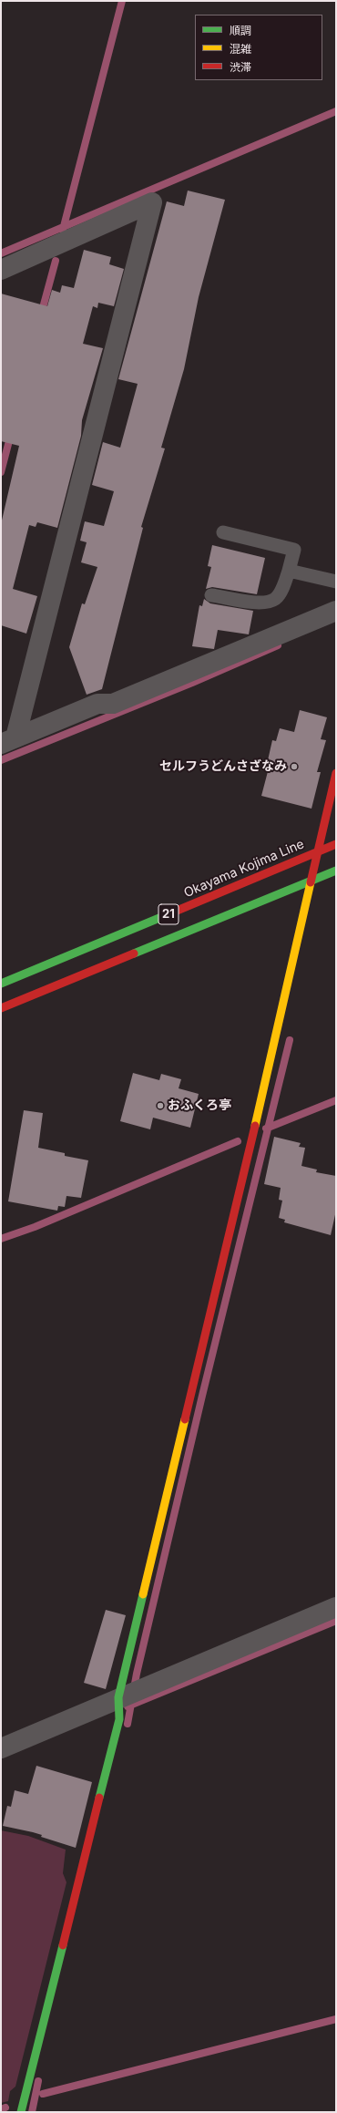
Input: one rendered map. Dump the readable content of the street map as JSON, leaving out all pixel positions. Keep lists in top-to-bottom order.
{
  "streets": {
    "street": ["Okayama Kojima Line", "21"]
  },
  "places": ["セルフうどんさざなみ", "おふくろ亭"],
  "legend": ["順調", "混雑", "渋滞"]
}
